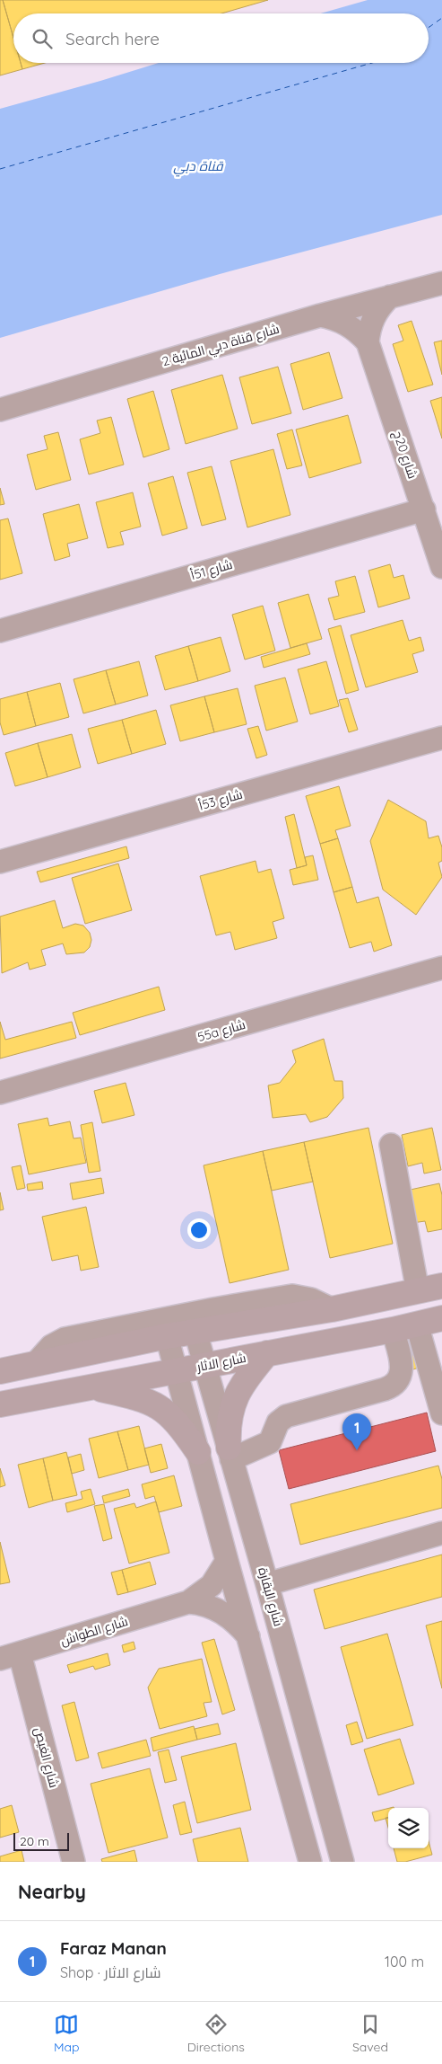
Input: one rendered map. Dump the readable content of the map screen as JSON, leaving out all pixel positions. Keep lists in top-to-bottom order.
{
  "streets": {
    "main road": ["شارع الاثار"],
    "street": [
      "شارع قناة دبي المائية 2",
      "شارع 20ج",
      "شارع 51أ",
      "شارع 53أ",
      "55a شارع",
      "شارع البقارة",
      "شارع الطواش",
      "شارع الغيص"
    ]
  },
  "crossings": [
    ["شارع قناة دبي المائية 2", "شارع 20ج"],
    ["شارع 20ج", "شارع 51أ"],
    ["شارع الاثار", "شارع البقارة"],
    ["شارع الطواش", "شارع الغيص"]
  ],
  "water": ["قناة دبي"],
  "scale_bar": "20 m",
  "page": {
    "search": "Search here",
    "pins": "1",
    "scale": "20 m",
    "heading": "Nearby",
    "list": [
      {
        "mark": "1",
        "name": "Faraz Manan",
        "note": "Shop · شارع الاثار",
        "value": "100 m"
      }
    ],
    "nav": ["Map", "Directions", "Saved"]
  }
}
